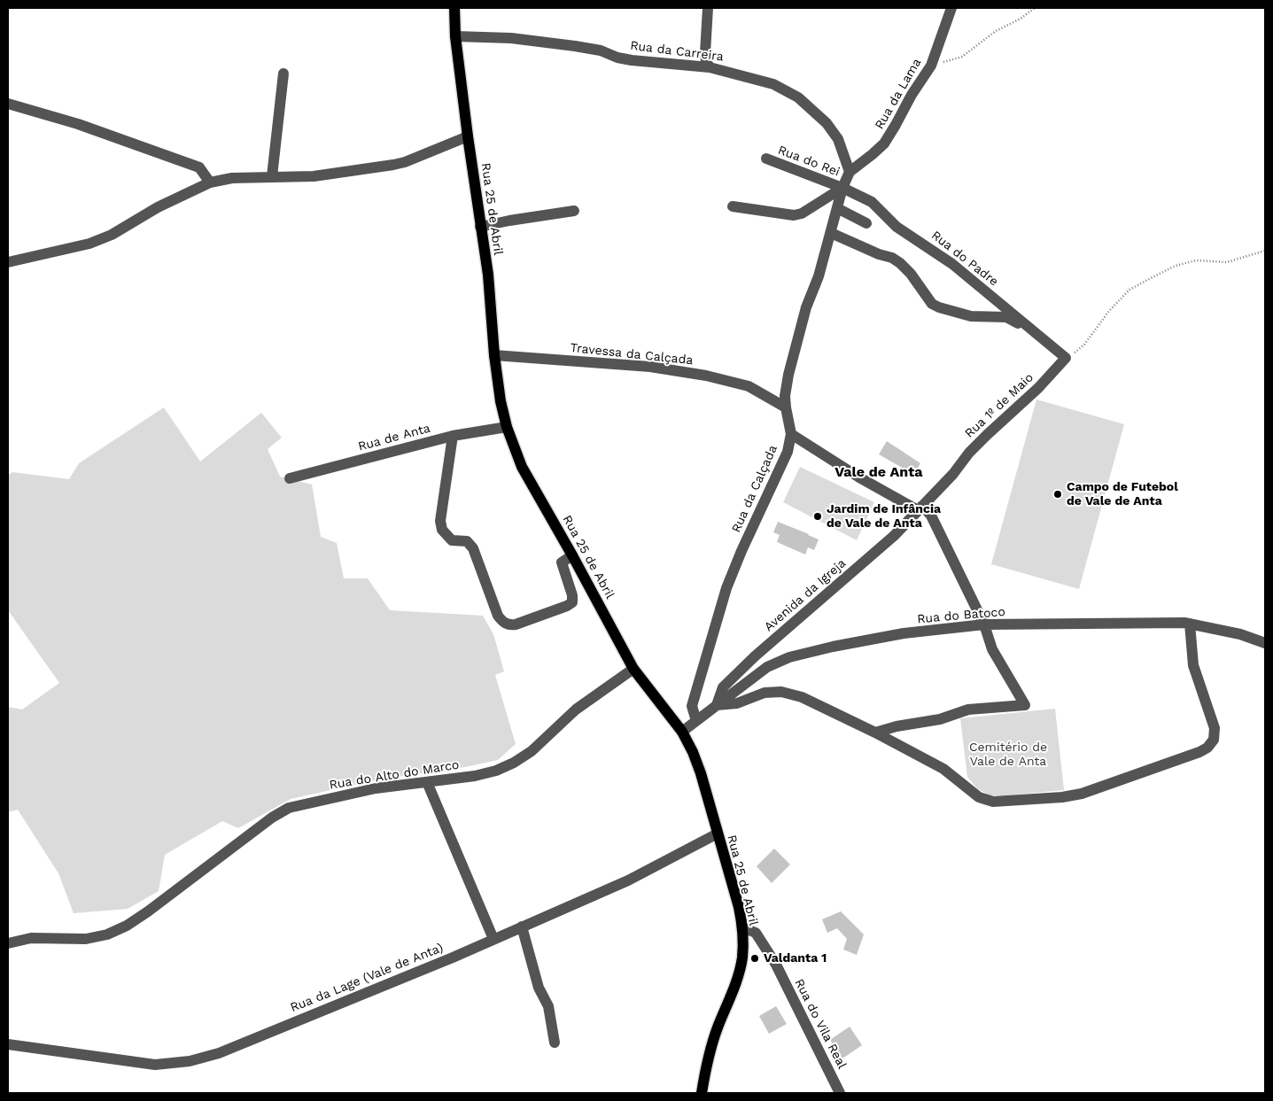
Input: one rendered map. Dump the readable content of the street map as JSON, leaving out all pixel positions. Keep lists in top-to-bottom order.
{
  "streets": {
    "main road": ["Rua 25 de Abril"],
    "street": [
      "Rua da Carreira",
      "Rua da Lama",
      "Rua do Rei",
      "Rua do Padre",
      "Travessa da Calçada",
      "Rua 1º de Maio",
      "Rua de Anta",
      "Rua da Calçada",
      "Avenida da Igreja",
      "Rua do Batoco",
      "Rua do Alto do Marco",
      "Rua da Lage (Vale de Anta)",
      "Rua do Vila Real"
    ]
  },
  "crossings": [
    ["Rua da Carreira", "Rua da Lama"],
    ["Rua da Carreira", "Rua 25 de Abril"],
    ["Rua da Carreira", "Rua da Calçada"],
    ["Rua da Lama", "Rua da Calçada"],
    ["Rua do Rei", "Rua do Padre"],
    ["Rua do Rei", "Rua da Calçada"],
    ["Rua 25 de Abril", "Travessa da Calçada"],
    ["Rua 25 de Abril", "Rua de Anta"],
    ["Rua 25 de Abril", "Rua do Batoco"],
    ["Rua 25 de Abril", "Rua do Alto do Marco"],
    ["Rua 25 de Abril", "Rua da Lage (Vale de Anta)"],
    ["Rua 25 de Abril", "Rua do Vila Real"],
    ["Rua do Padre", "Rua 1º de Maio"],
    ["Rua do Padre", "Rua da Calçada"],
    ["Travessa da Calçada", "Rua da Calçada"],
    ["Rua 1º de Maio", "Avenida da Igreja"],
    ["Rua da Calçada", "Rua do Batoco"],
    ["Avenida da Igreja", "Rua do Batoco"]
  ],
  "districts": ["Vale de Anta"],
  "parks": ["Cemitério de Vale de Anta"],
  "places": ["Campo de Futebol de Vale de Anta", "Jardim de Infância de Vale de Anta", "Valdanta 1"]
}
